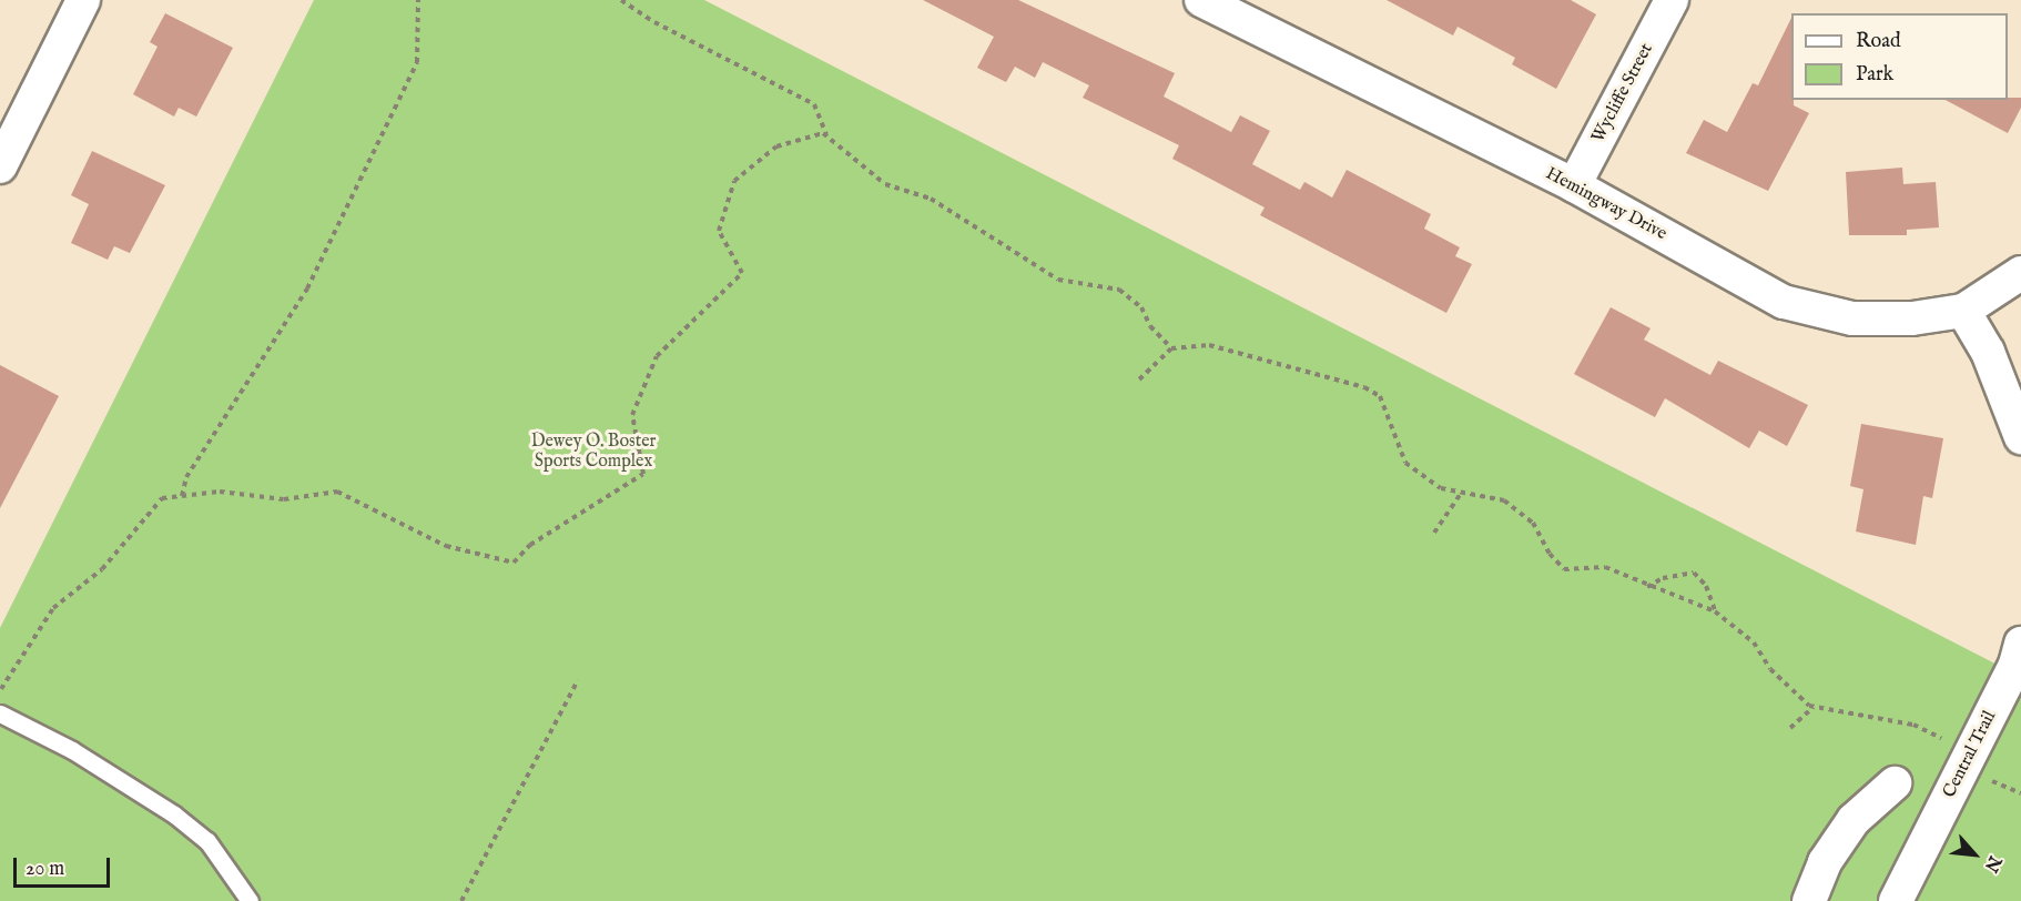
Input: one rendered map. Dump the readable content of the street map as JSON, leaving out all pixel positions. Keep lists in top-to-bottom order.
{
  "streets": {
    "street": ["Wycliffe Street", "Hemingway Drive", "Central Trail"]
  },
  "crossings": [
    ["Wycliffe Street", "Hemingway Drive"]
  ],
  "parks": ["Dewey O. Boster Sports Complex"],
  "legend": ["Road", "Park"],
  "scale_bar": "20 m",
  "north": "bottom right"
}
